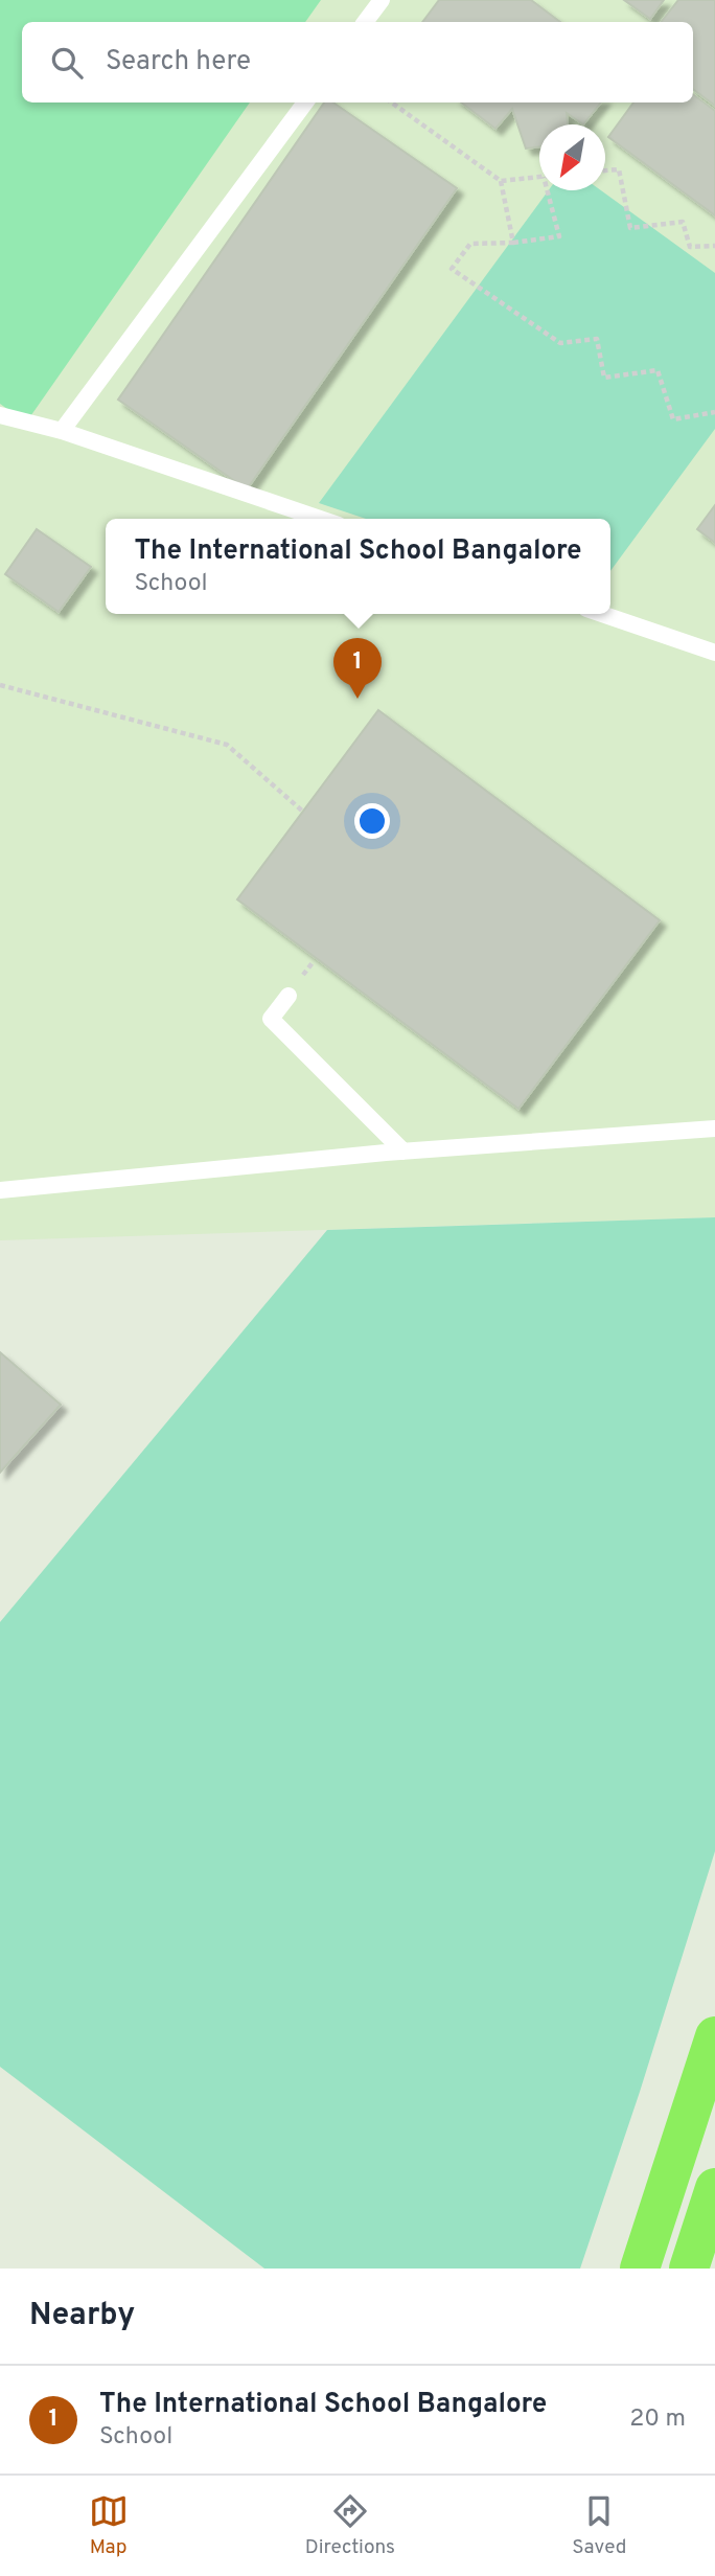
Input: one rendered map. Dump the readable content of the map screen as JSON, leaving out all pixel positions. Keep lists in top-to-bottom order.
{
  "north": "bottom left",
  "page": {
    "search": "Search here",
    "popup": ["The International School Bangalore", "School"],
    "pins": "1",
    "heading": "Nearby",
    "list": [
      {
        "mark": "1",
        "name": "The International School Bangalore",
        "note": "School",
        "value": "20 m"
      }
    ],
    "nav": ["Map", "Directions", "Saved"]
  }
}
